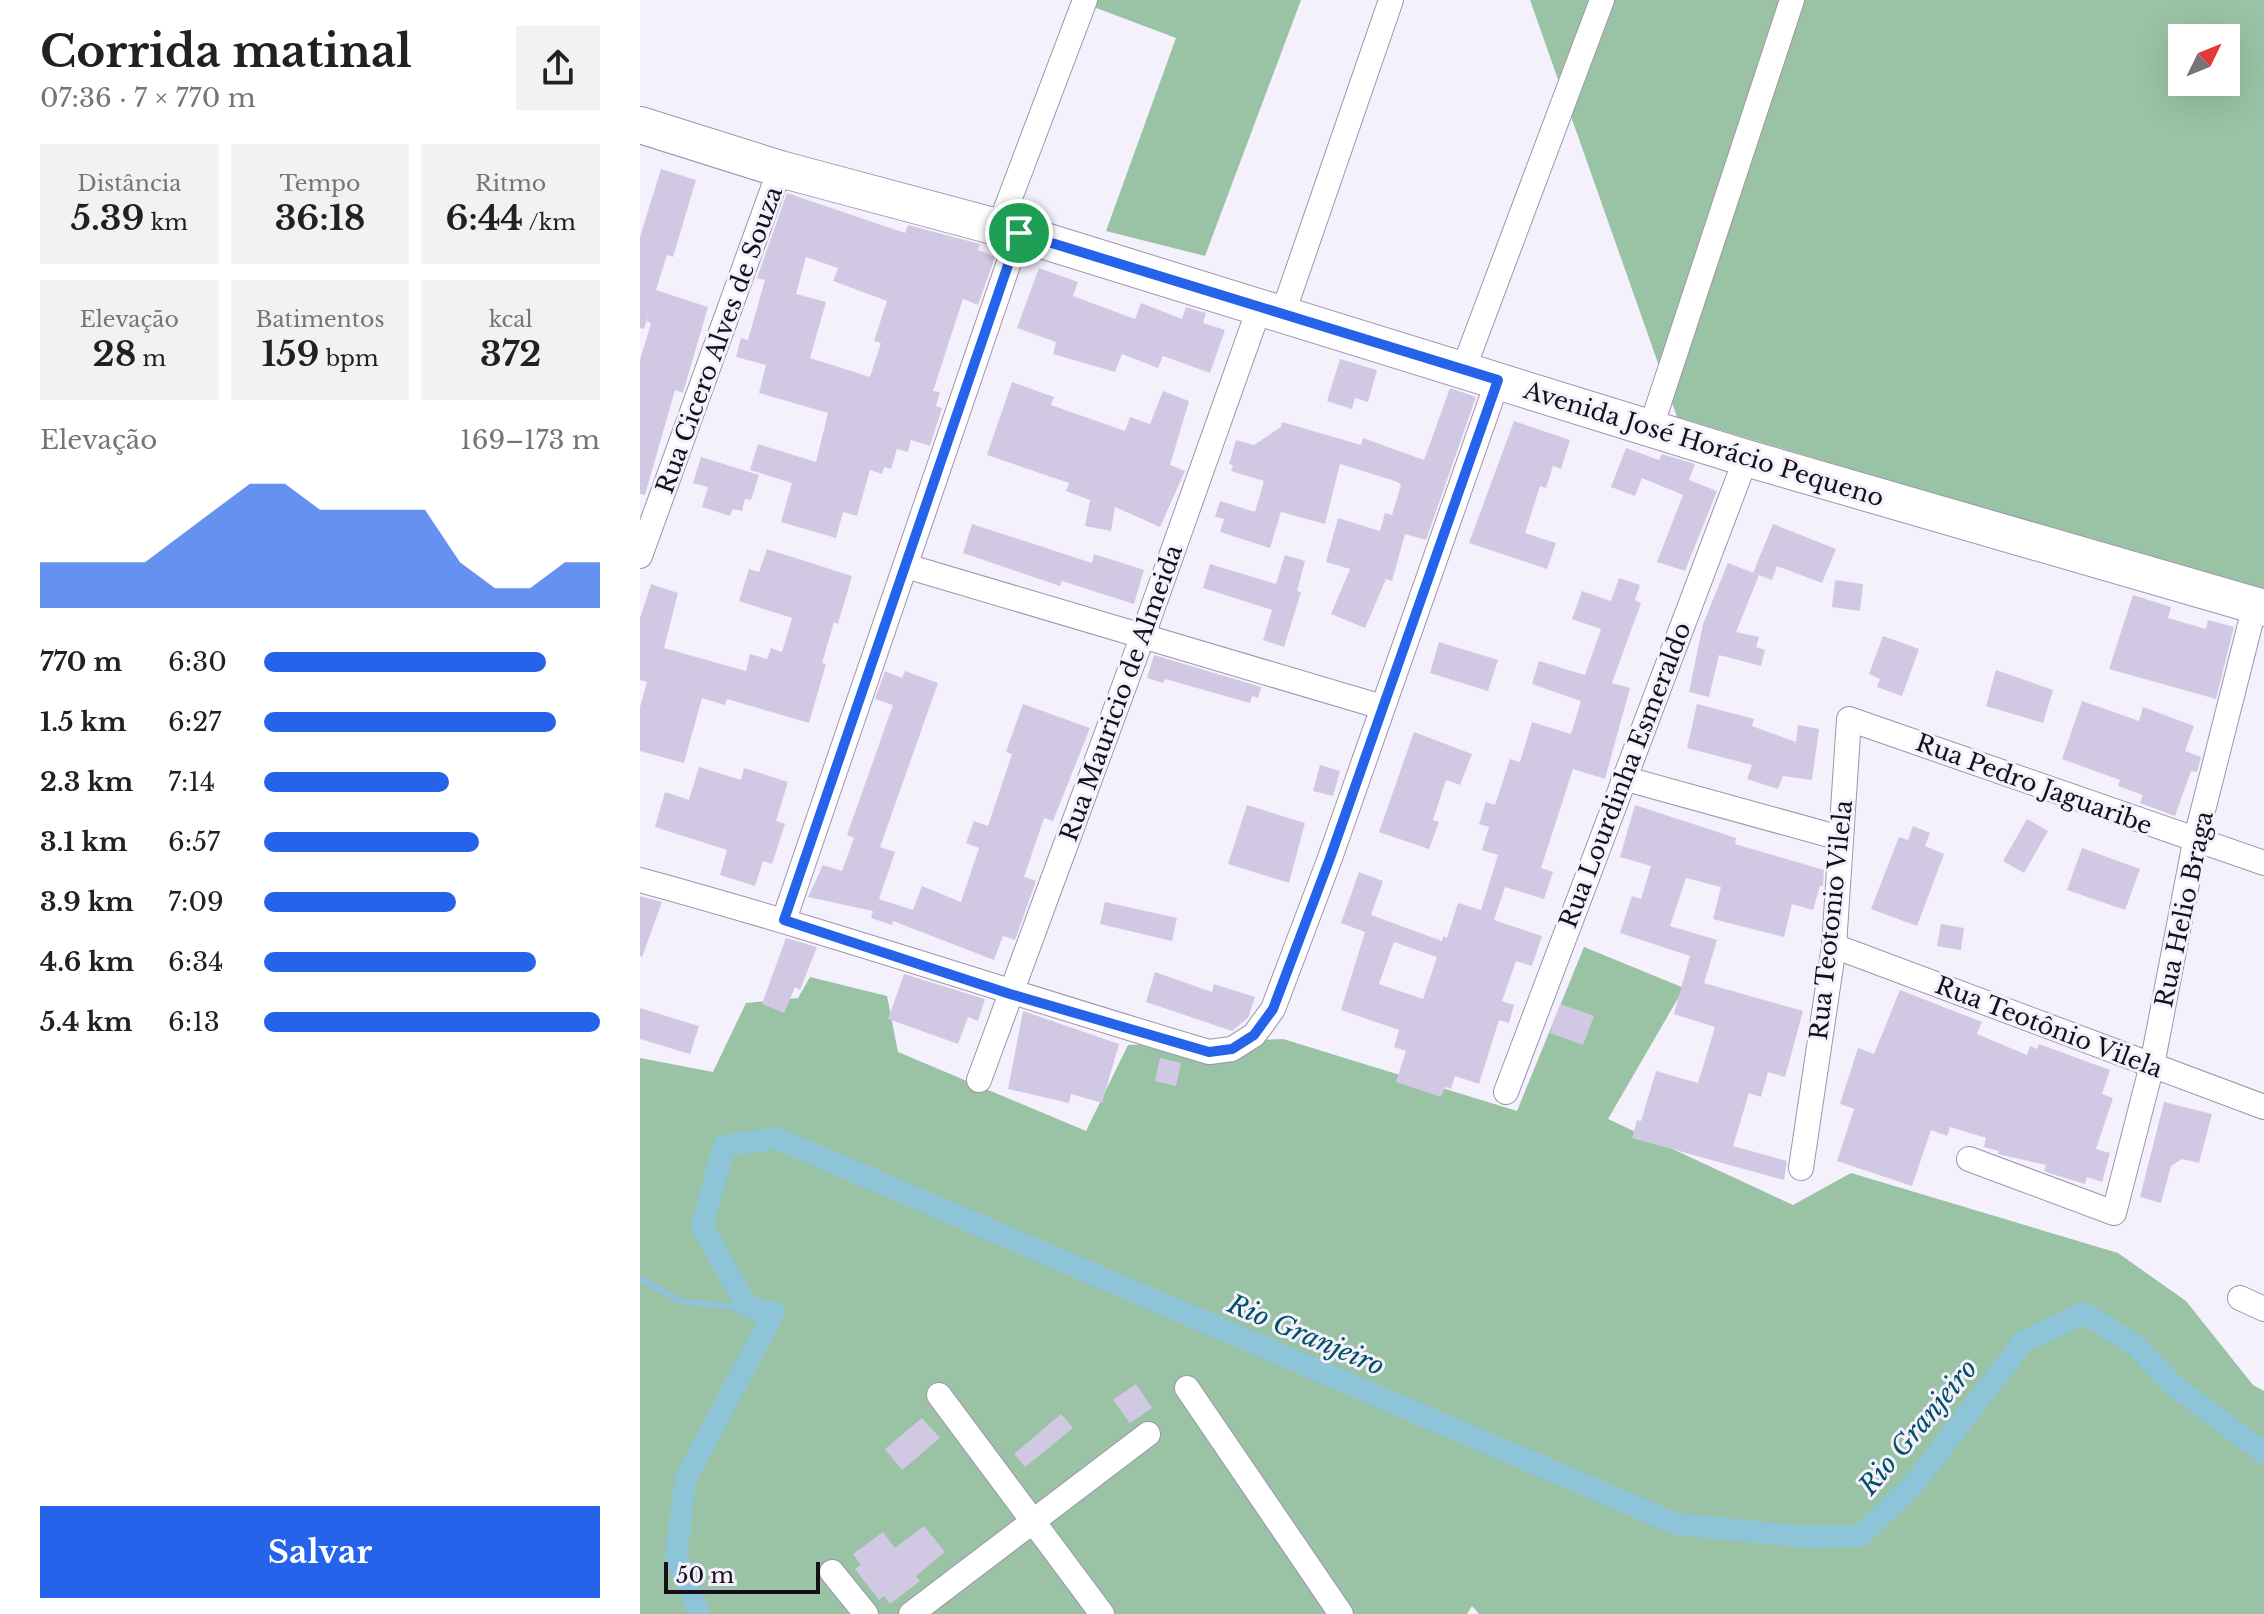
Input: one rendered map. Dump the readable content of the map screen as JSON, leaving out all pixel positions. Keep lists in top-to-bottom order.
{
  "streets": {
    "street": [
      "Rua Cicero Alves de Souza",
      "Avenida José Horácio Pequeno",
      "Rua Mauricio de Almeida",
      "Rua Lourdinha Esmeraldo",
      "Rua Pedro Jaguaribe",
      "Rua Helio Braga",
      "Rua Teotonio Vilela",
      "Rua Teotônio Vilela"
    ]
  },
  "crossings": [
    ["Rua Cicero Alves de Souza", "Avenida José Horácio Pequeno"],
    ["Avenida José Horácio Pequeno", "Rua Mauricio de Almeida"],
    ["Avenida José Horácio Pequeno", "Rua Lourdinha Esmeraldo"],
    ["Avenida José Horácio Pequeno", "Rua Helio Braga"],
    ["Rua Pedro Jaguaribe", "Rua Helio Braga"],
    ["Rua Pedro Jaguaribe", "Rua Teotonio Vilela"],
    ["Rua Helio Braga", "Rua Teotônio Vilela"],
    ["Rua Teotonio Vilela", "Rua Teotônio Vilela"]
  ],
  "water": ["Rio Granjeiro"],
  "scale_bar": "50 m",
  "north": "top right",
  "page": {
    "heading": ["Corrida matinal", "07:36 · 7 × 770 m"],
    "stats": [
      ["Distância", "5.39 km"],
      ["Tempo", "36:18"],
      ["Ritmo", "6:44 /km"],
      ["Elevação", "28 m"],
      ["Batimentos", "159 bpm"],
      ["kcal", "372"]
    ],
    "chart": ["Elevação", "169–173 m"],
    "list": [
      {
        "name": "770 m",
        "note": "6:30"
      },
      {
        "name": "1.5 km",
        "note": "6:27"
      },
      {
        "name": "2.3 km",
        "note": "7:14"
      },
      {
        "name": "3.1 km",
        "note": "6:57"
      },
      {
        "name": "3.9 km",
        "note": "7:09"
      },
      {
        "name": "4.6 km",
        "note": "6:34"
      },
      {
        "name": "5.4 km",
        "note": "6:13"
      }
    ],
    "buttons": "Salvar",
    "scale": "50 m"
  }
}
